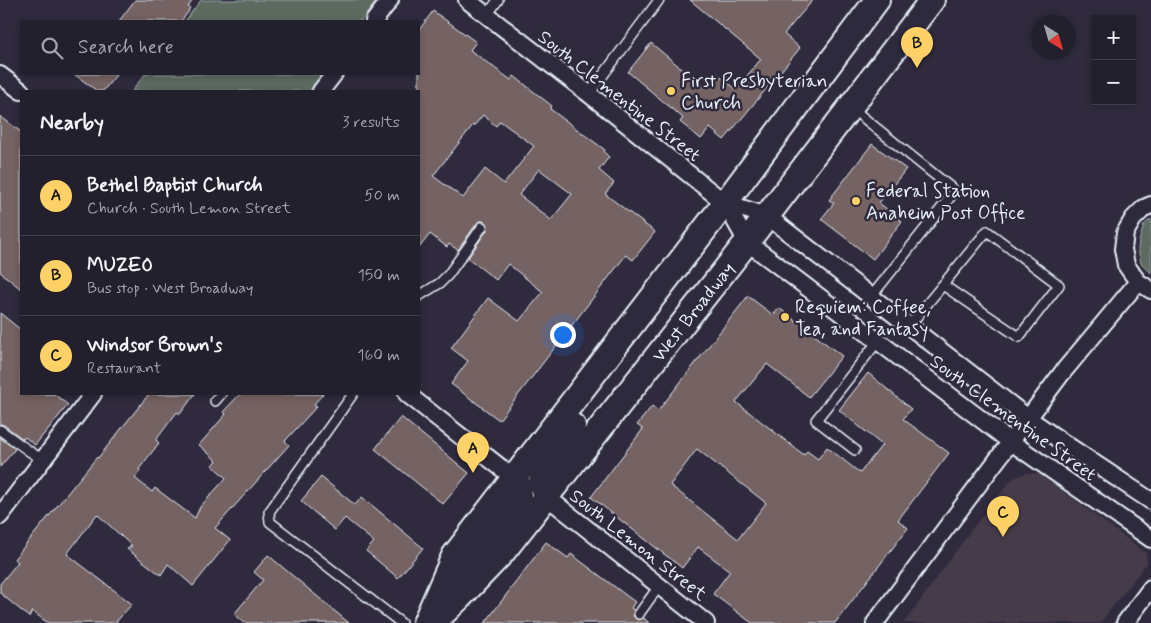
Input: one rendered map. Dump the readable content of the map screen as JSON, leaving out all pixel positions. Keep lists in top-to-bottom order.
{
  "streets": {
    "main road": ["West Broadway"],
    "street": ["South Clementine Street", "South Lemon Street"]
  },
  "crossings": [
    ["South Clementine Street", "West Broadway"],
    ["West Broadway", "South Lemon Street"]
  ],
  "places": ["First Presbyterian Church", "Federal Station Anaheim Post Office", "Requiem: Coffee, Tea, and Fantasy"],
  "north": "bottom right",
  "page": {
    "map_buttons": ["+", "−"],
    "search": "Search here",
    "pins": ["B", "A", "C"],
    "heading": ["Nearby", "3 results"],
    "list": [
      {
        "mark": "A",
        "name": "Bethel Baptist Church",
        "note": "Church · South Lemon Street",
        "value": "50 m"
      },
      {
        "mark": "B",
        "name": "MUZEO",
        "note": "Bus stop · West Broadway",
        "value": "150 m"
      },
      {
        "mark": "C",
        "name": "Windsor Brown's",
        "note": "Restaurant",
        "value": "160 m"
      }
    ]
  }
}
